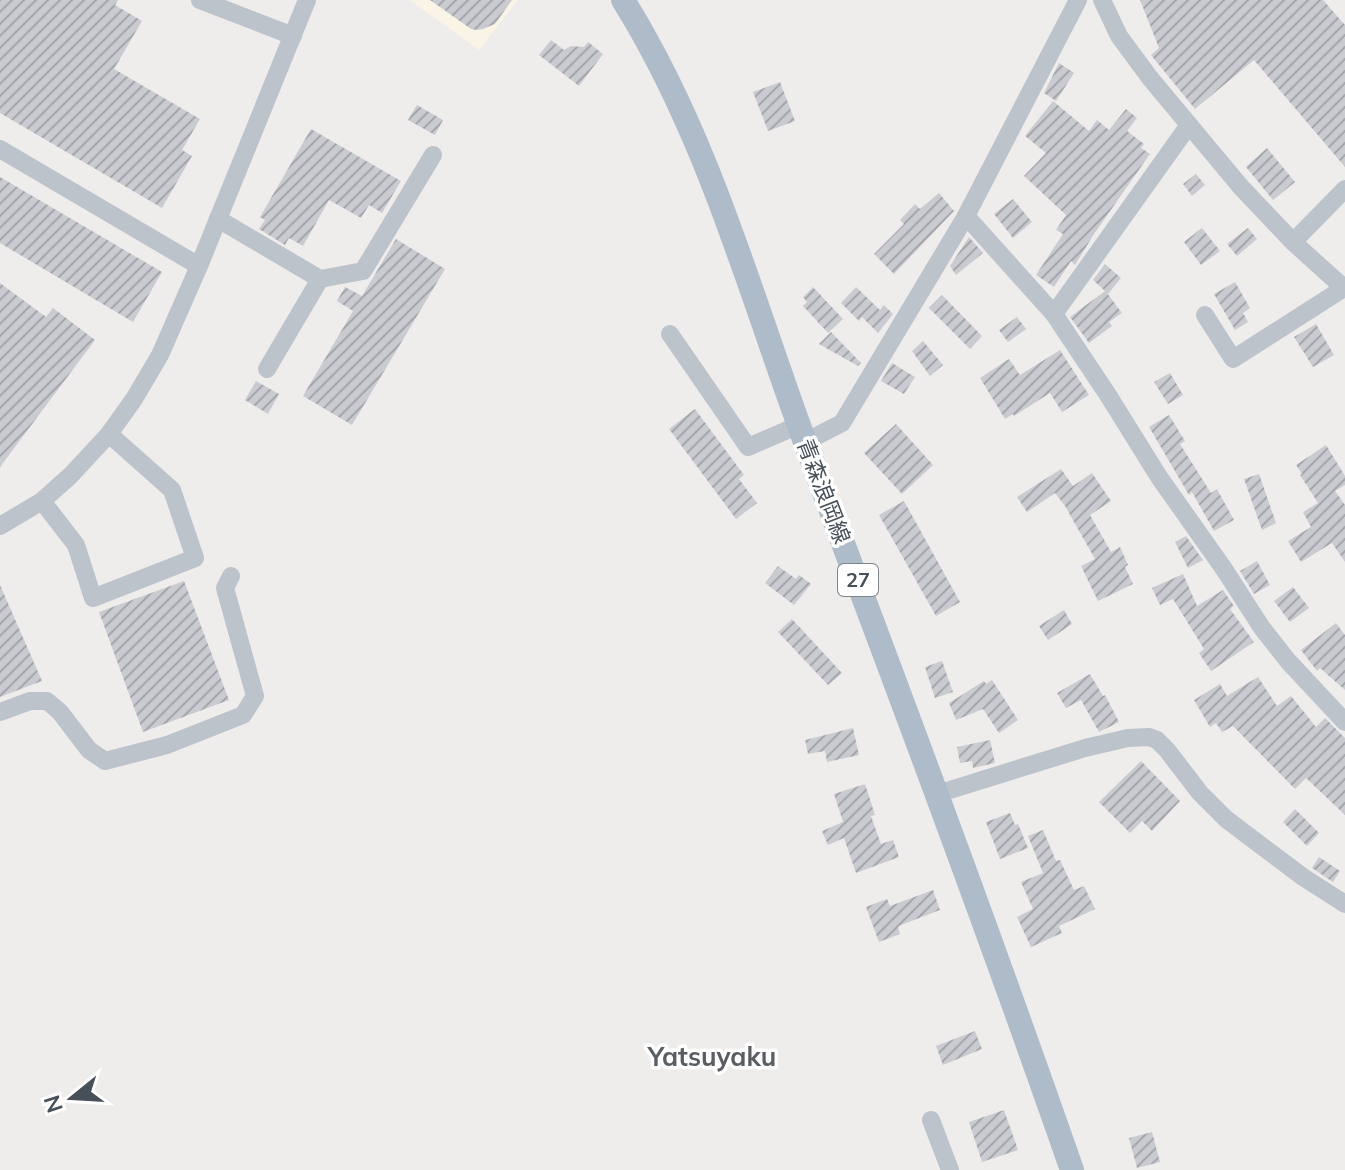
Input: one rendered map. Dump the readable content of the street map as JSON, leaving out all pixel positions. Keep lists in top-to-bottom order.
{
  "streets": {
    "main road": ["青森浪岡線", "27"]
  },
  "districts": ["Yatsuyaku"],
  "north": "left"
}
